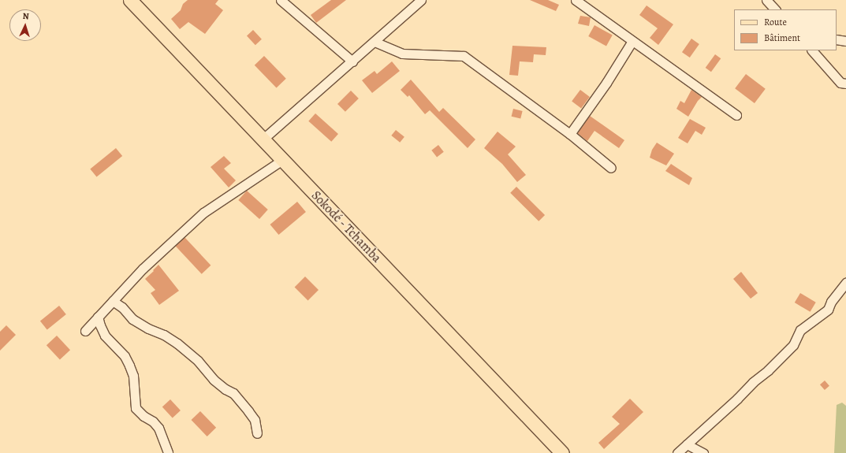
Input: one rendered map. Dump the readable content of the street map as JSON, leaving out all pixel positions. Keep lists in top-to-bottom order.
{
  "streets": {
    "main road": ["Sokodé - Tchamba"]
  },
  "legend": ["Route", "Bâtiment"],
  "north": "top"
}
